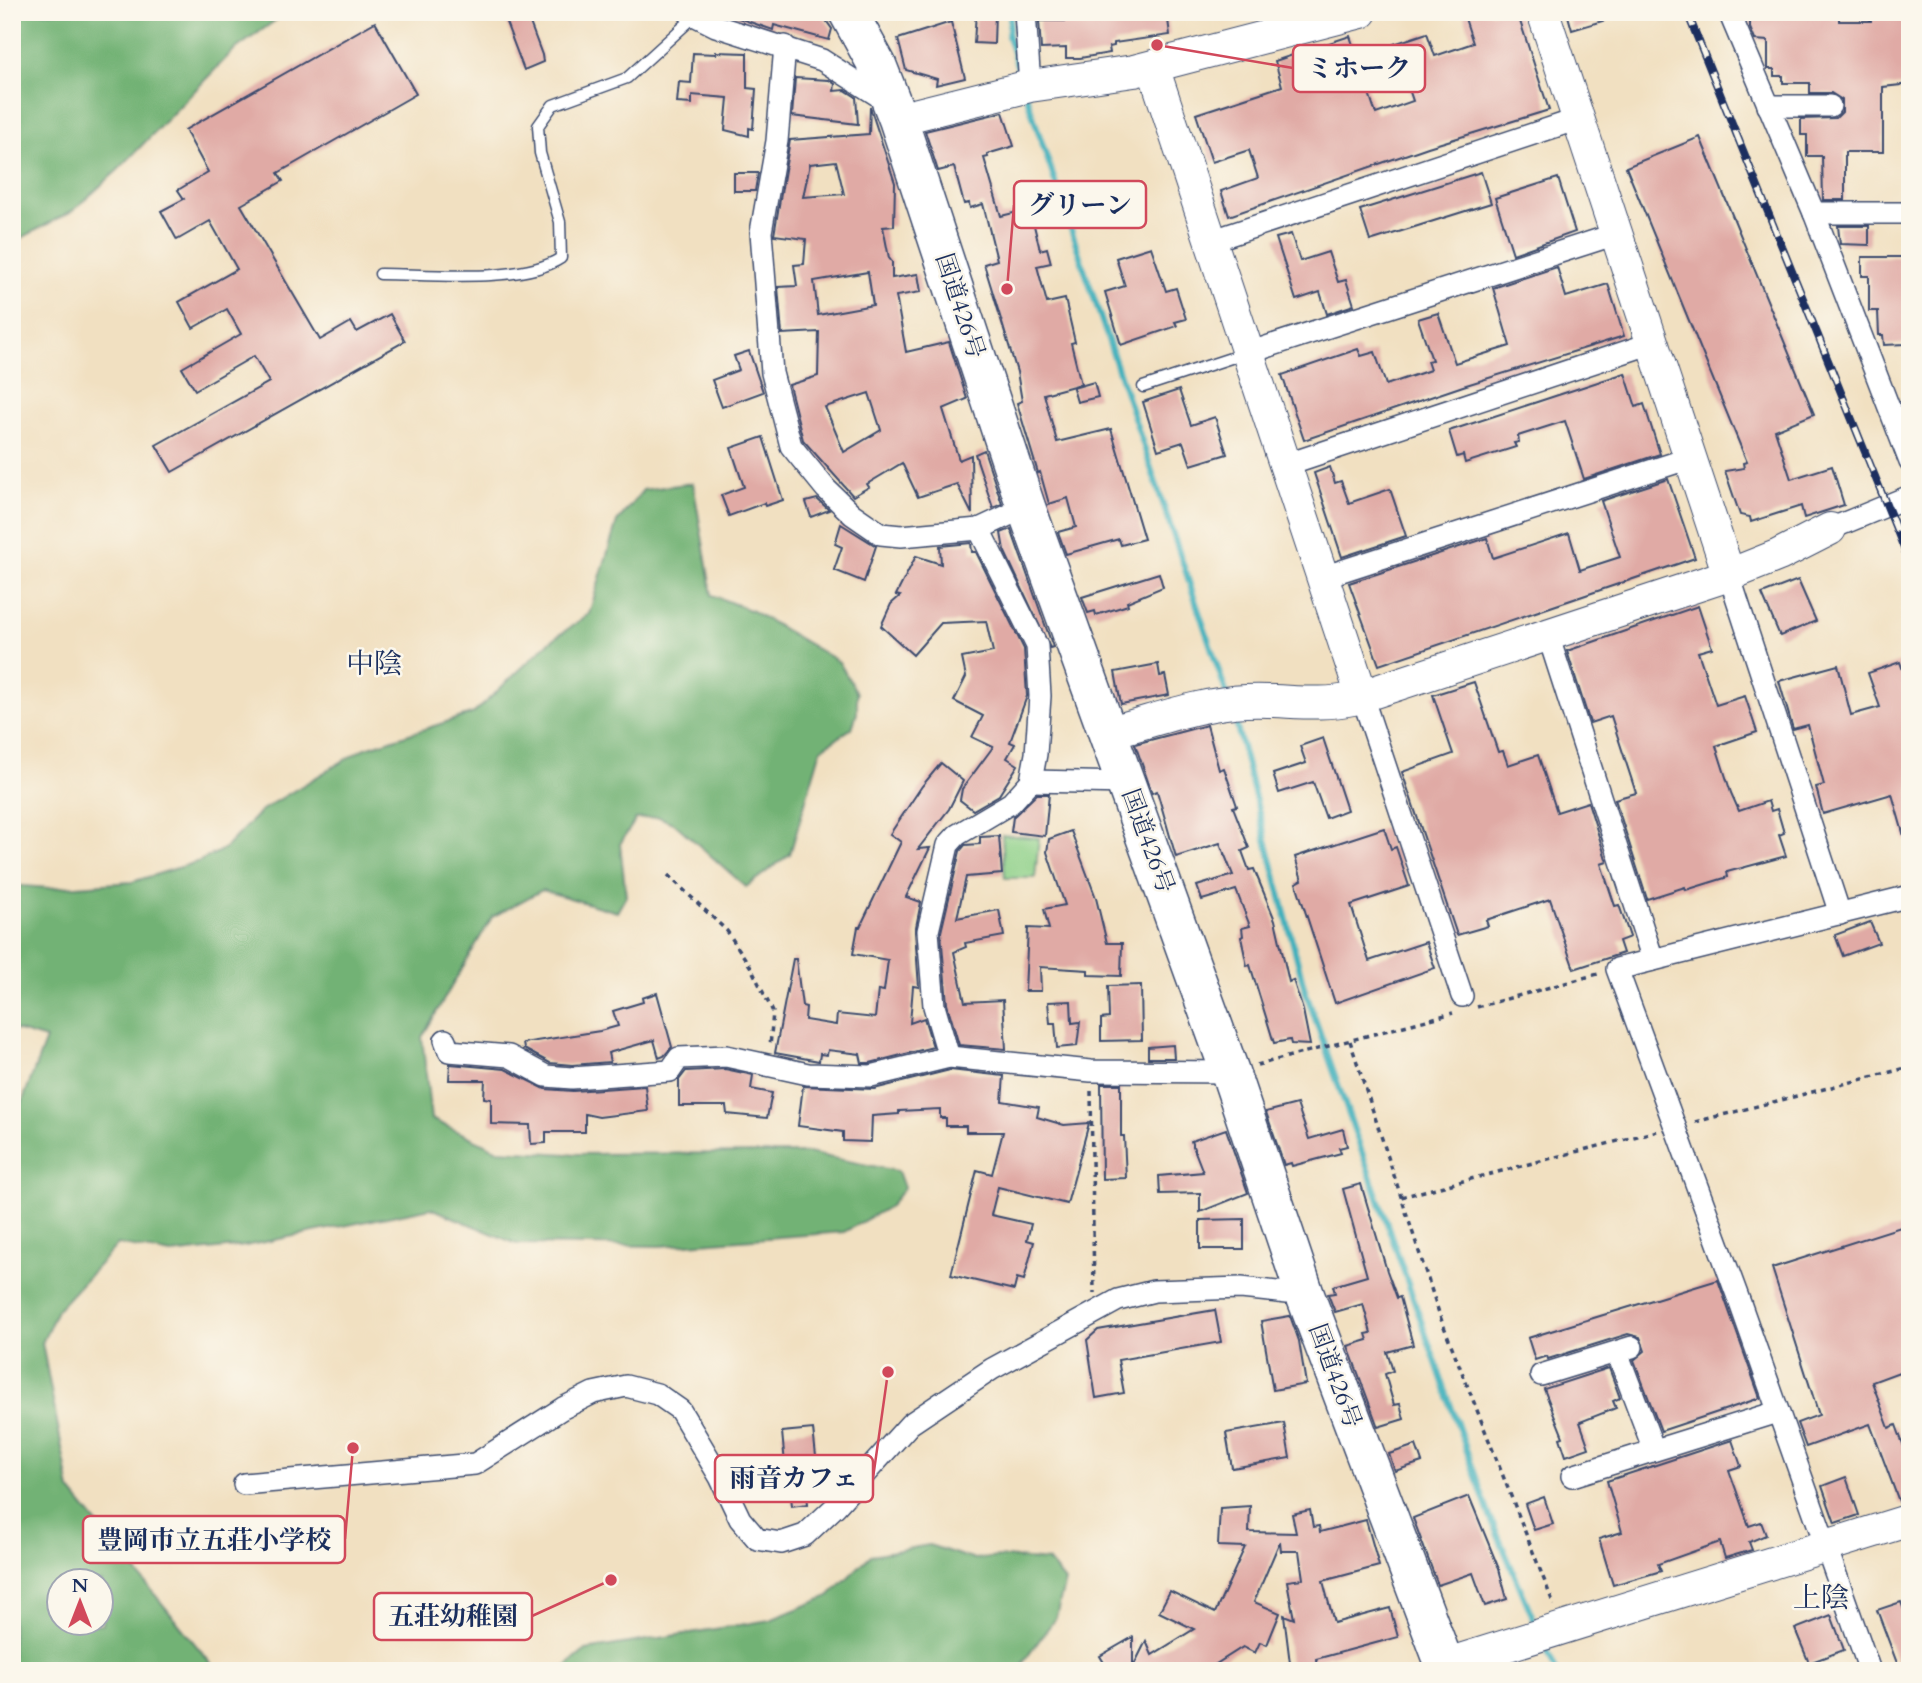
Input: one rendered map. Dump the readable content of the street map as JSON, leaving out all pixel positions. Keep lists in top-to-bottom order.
{
  "streets": {
    "highway": ["国道426号"]
  },
  "districts": ["中陰", "上陰"],
  "places": [
    "ミホーク",
    "グリーン",
    "雨音カフェ",
    "豊岡市立五荘小学校",
    "五荘幼稚園"
  ],
  "north": "top"
}
